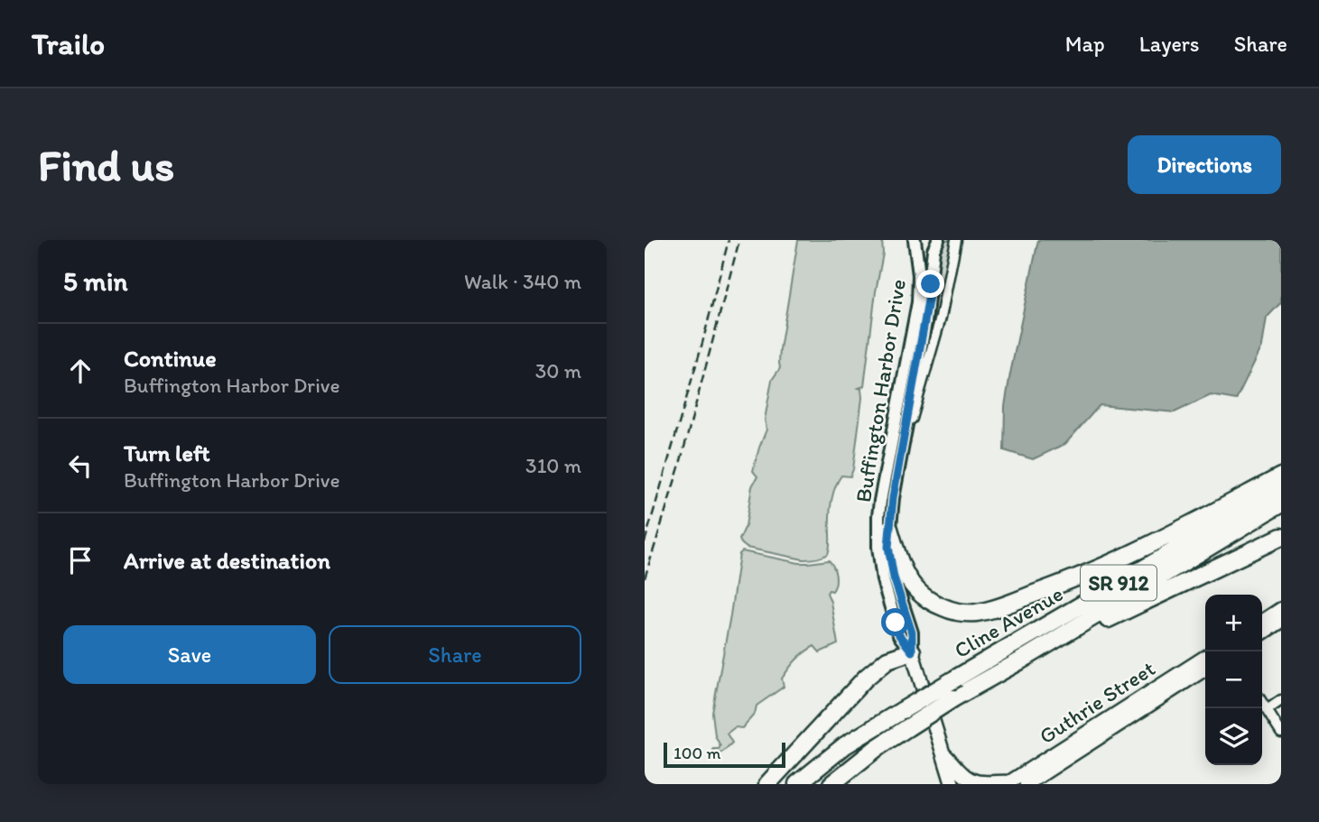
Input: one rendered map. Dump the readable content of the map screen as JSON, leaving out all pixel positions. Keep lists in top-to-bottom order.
{
  "streets": {
    "highway": ["SR 912", "Cline Avenue"],
    "main road": ["Guthrie Street"],
    "street": ["Buffington Harbor Drive"]
  },
  "scale_bar": "100 m",
  "page": {
    "header": "Trailo",
    "nav": ["Map", "Layers", "Share"],
    "buttons": [
      "Directions",
      ["Save", "Share"]
    ],
    "title": "Find us",
    "heading": ["5 min", "Walk · 340 m"],
    "list": [
      ["Continue", "Buffington Harbor Drive", "30 m"],
      ["Turn left", "Buffington Harbor Drive", "310 m"],
      "Arrive at destination"
    ],
    "map_buttons": ["+", "−"],
    "scale": "100 m"
  }
}
